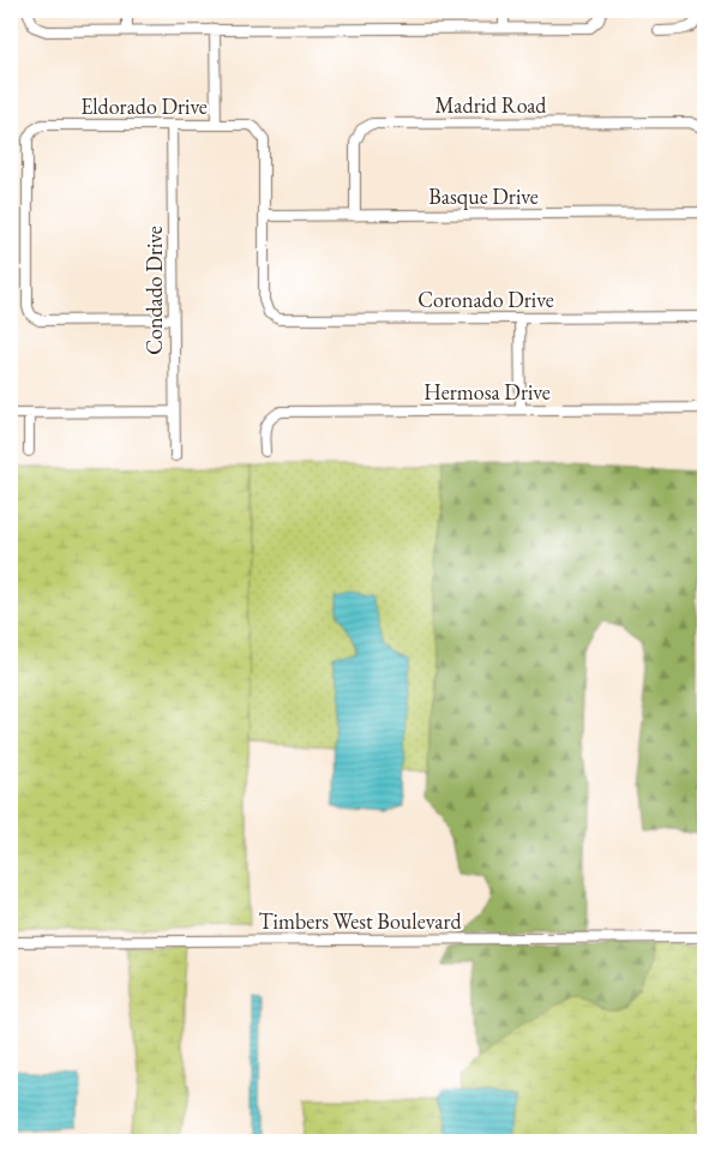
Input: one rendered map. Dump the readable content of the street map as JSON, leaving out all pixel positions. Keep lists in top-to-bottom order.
{
  "streets": {
    "street": [
      "Madrid Road",
      "Eldorado Drive",
      "Basque Drive",
      "Condado Drive",
      "Coronado Drive",
      "Hermosa Drive",
      "Timbers West Boulevard"
    ]
  },
  "crossings": [
    ["Madrid Road", "Basque Drive"],
    ["Eldorado Drive", "Basque Drive"],
    ["Eldorado Drive", "Condado Drive"],
    ["Eldorado Drive", "Coronado Drive"],
    ["Basque Drive", "Coronado Drive"]
  ]
}
